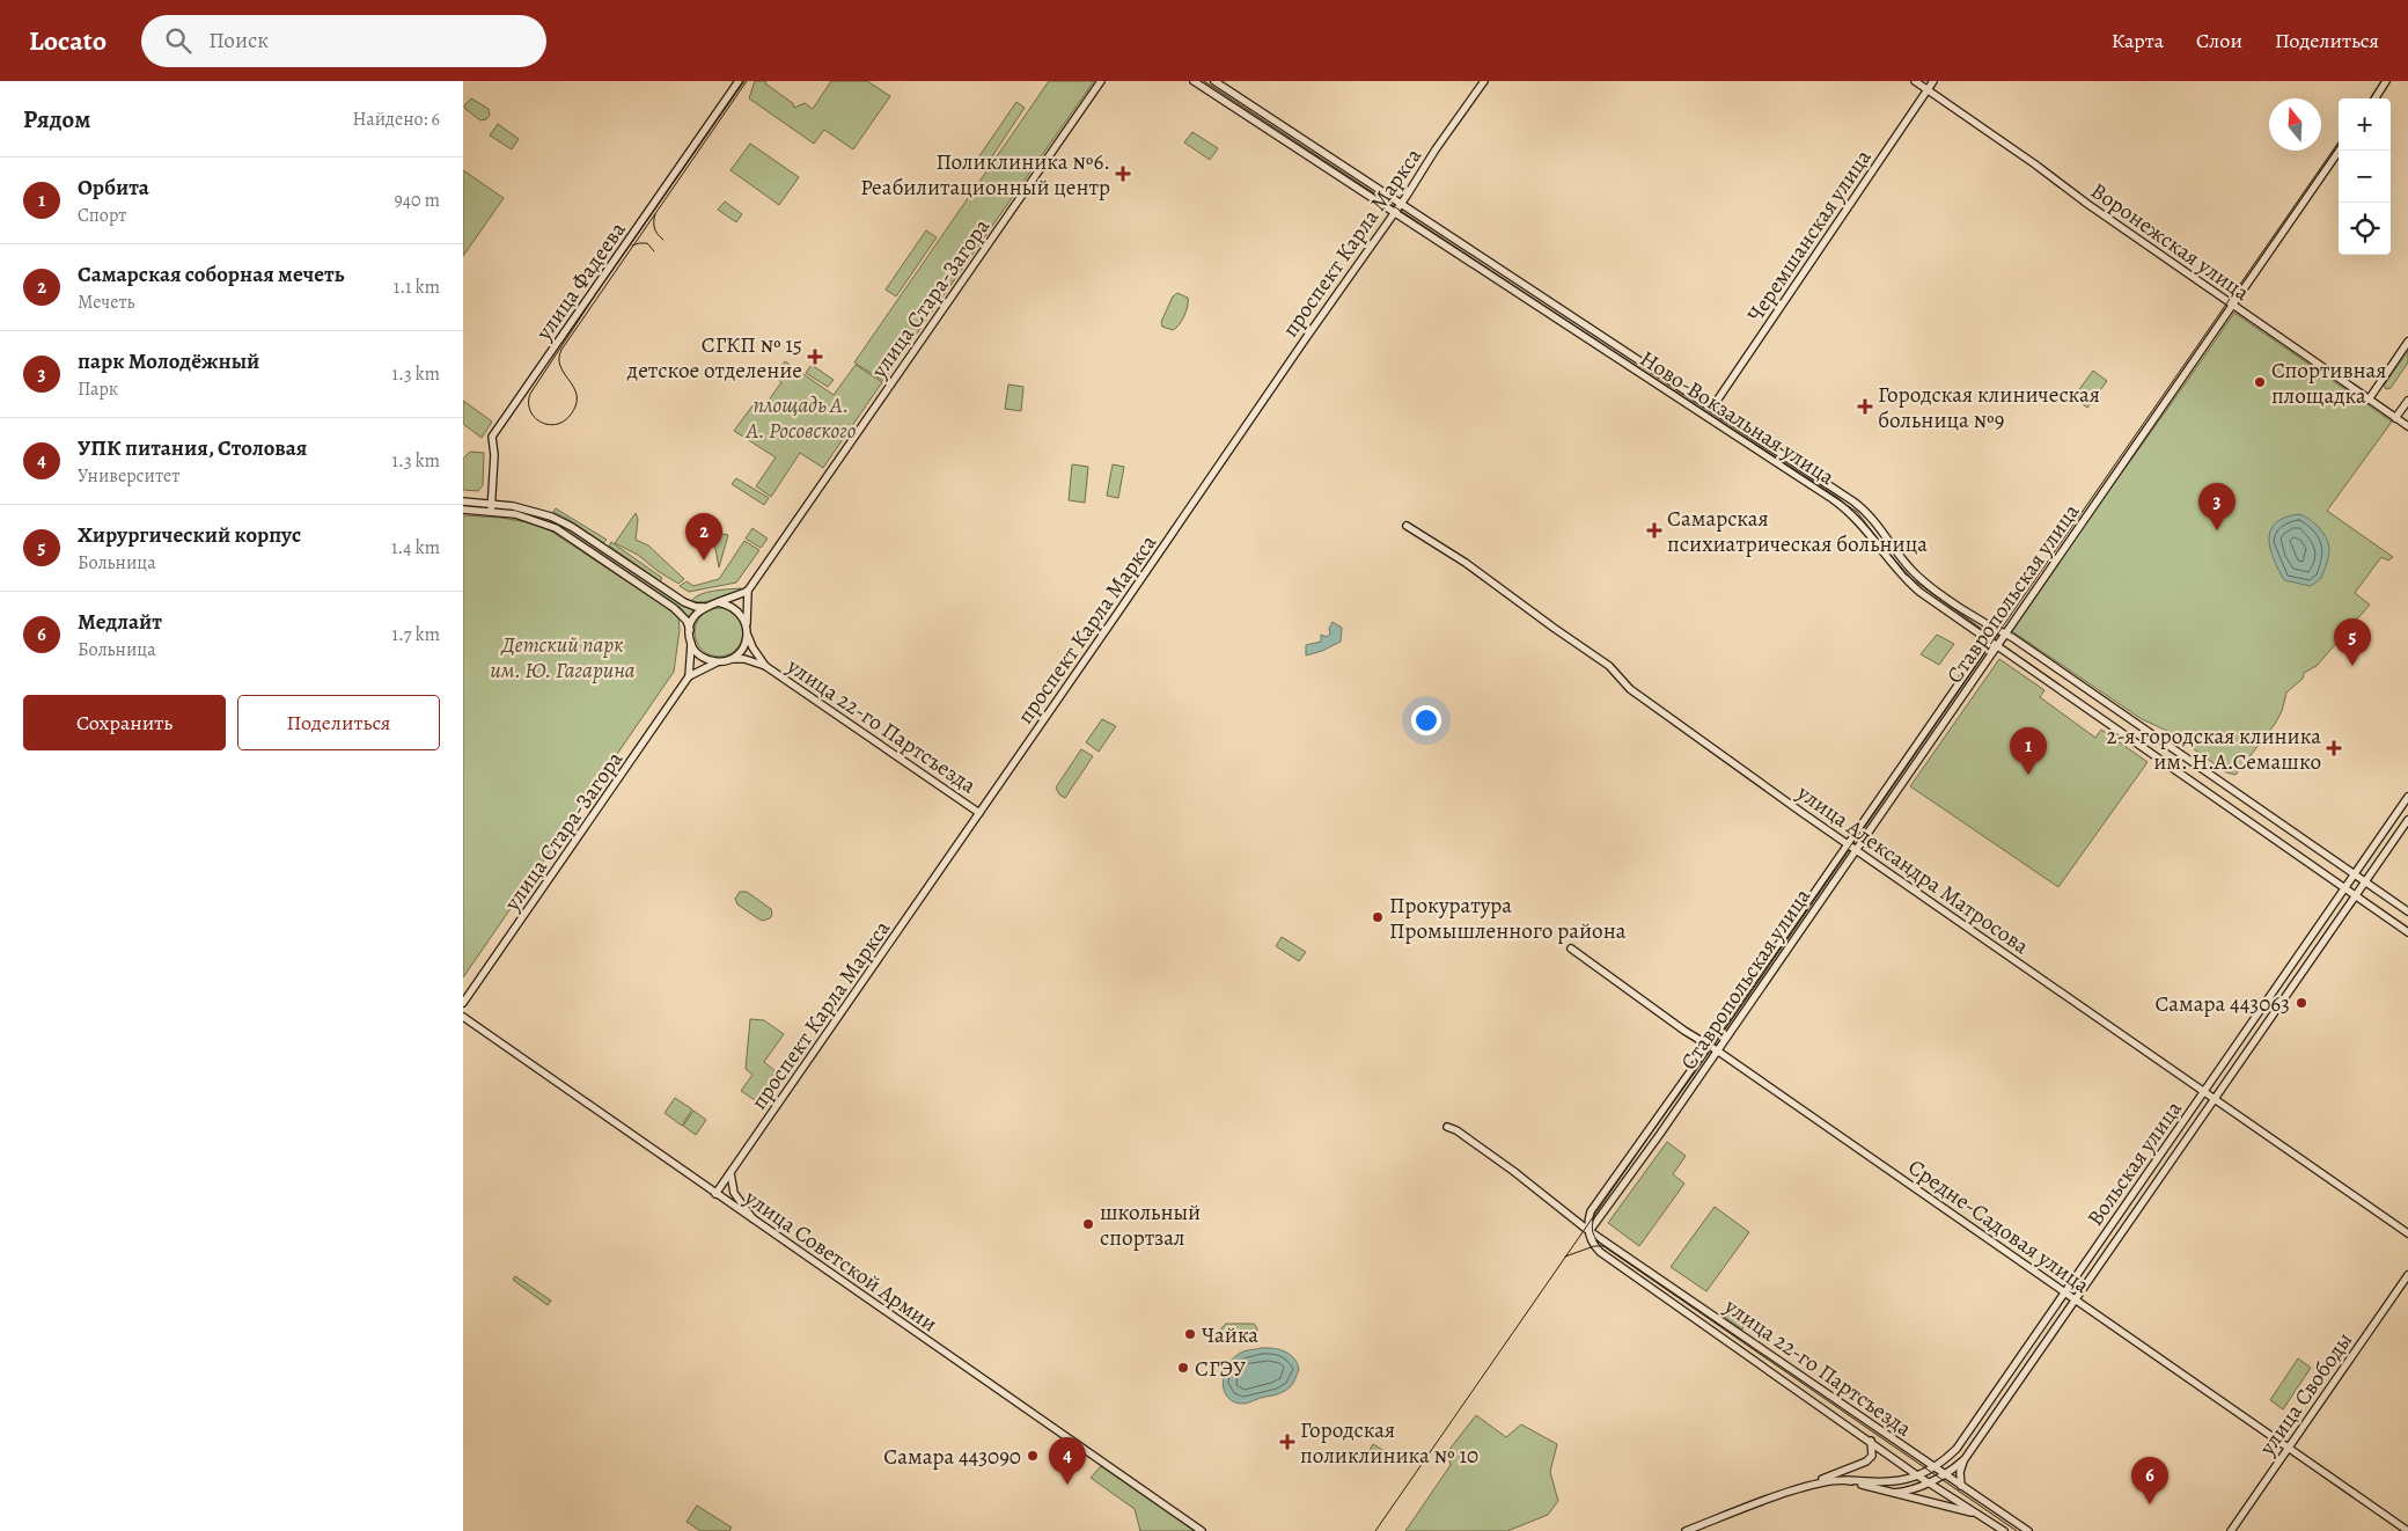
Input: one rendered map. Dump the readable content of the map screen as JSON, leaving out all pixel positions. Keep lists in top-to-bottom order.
{
  "streets": {
    "main road": [
      "Черемшанская улица",
      "Воронежская улица",
      "проспект Карла Маркса",
      "улица Фадеева",
      "улица Стара-Загора",
      "Ново-Вокзальная улица",
      "Ставропольская улица",
      "улица 22-го Партсъезда",
      "улица Александра Матросова",
      "Вольская улица",
      "Средне-Садовая улица",
      "улица Советской Армии",
      "улица Свободы"
    ]
  },
  "crossings": [
    ["Черемшанская улица", "Воронежская улица"],
    ["Черемшанская улица", "Ново-Вокзальная улица"],
    ["Воронежская улица", "Ставропольская улица"],
    ["проспект Карла Маркса", "Ново-Вокзальная улица"],
    ["проспект Карла Маркса", "улица 22-го Партсъезда"],
    ["проспект Карла Маркса", "улица Советской Армии"],
    ["улица Стара-Загора", "улица 22-го Партсъезда"],
    ["Ново-Вокзальная улица", "Ставропольская улица"],
    ["Ново-Вокзальная улица", "Вольская улица"],
    ["Ставропольская улица", "улица 22-го Партсъезда"],
    ["Ставропольская улица", "улица Александра Матросова"],
    ["Ставропольская улица", "Средне-Садовая улица"],
    ["улица 22-го Партсъезда", "Вольская улица"],
    ["улица Александра Матросова", "Вольская улица"],
    ["Вольская улица", "Средне-Садовая улица"],
    ["Средне-Садовая улица", "улица Свободы"]
  ],
  "parks": ["площадь А. А. Росовского", "Детский парк им. Ю. Гагарина"],
  "places": {
    "health": [
      "Поликлиника №6. Реабилитационный центр",
      "СГКП № 15 детское отделение",
      "Городская клиническая больница №9",
      "Самарская психиатрическая больница",
      "2-я городская клиника им. Н.А.Семашко",
      "Городская поликлиника № 10"
    ],
    "other": [
      "Спортивная площадка",
      "Прокуратура Промышленного района",
      "Самара 443063",
      "школьный спортзал",
      "Чайка",
      "СГЭУ",
      "Самара 443090"
    ]
  },
  "north": "top",
  "page": {
    "header": "Locato",
    "search": "Поиск",
    "nav": ["Карта", "Слои", "Поделиться"],
    "heading": ["Рядом", "Найдено: 6"],
    "map_buttons": ["+", "−"],
    "list": [
      {
        "mark": "1",
        "name": "Орбита",
        "note": "Спорт",
        "value": "940 m"
      },
      {
        "mark": "2",
        "name": "Самарская соборная мечеть",
        "note": "Мечеть",
        "value": "1.1 km"
      },
      {
        "mark": "3",
        "name": "парк Молодёжный",
        "note": "Парк",
        "value": "1.3 km"
      },
      {
        "mark": "4",
        "name": "УПК питания, Столовая",
        "note": "Университет",
        "value": "1.3 km"
      },
      {
        "mark": "5",
        "name": "Хирургический корпус",
        "note": "Больница",
        "value": "1.4 km"
      },
      {
        "mark": "6",
        "name": "Медлайт",
        "note": "Больница",
        "value": "1.7 km"
      }
    ],
    "pins": [
      "3",
      "2",
      "5",
      "1",
      "4",
      "6"
    ],
    "buttons": ["Сохранить", "Поделиться"]
  }
}
